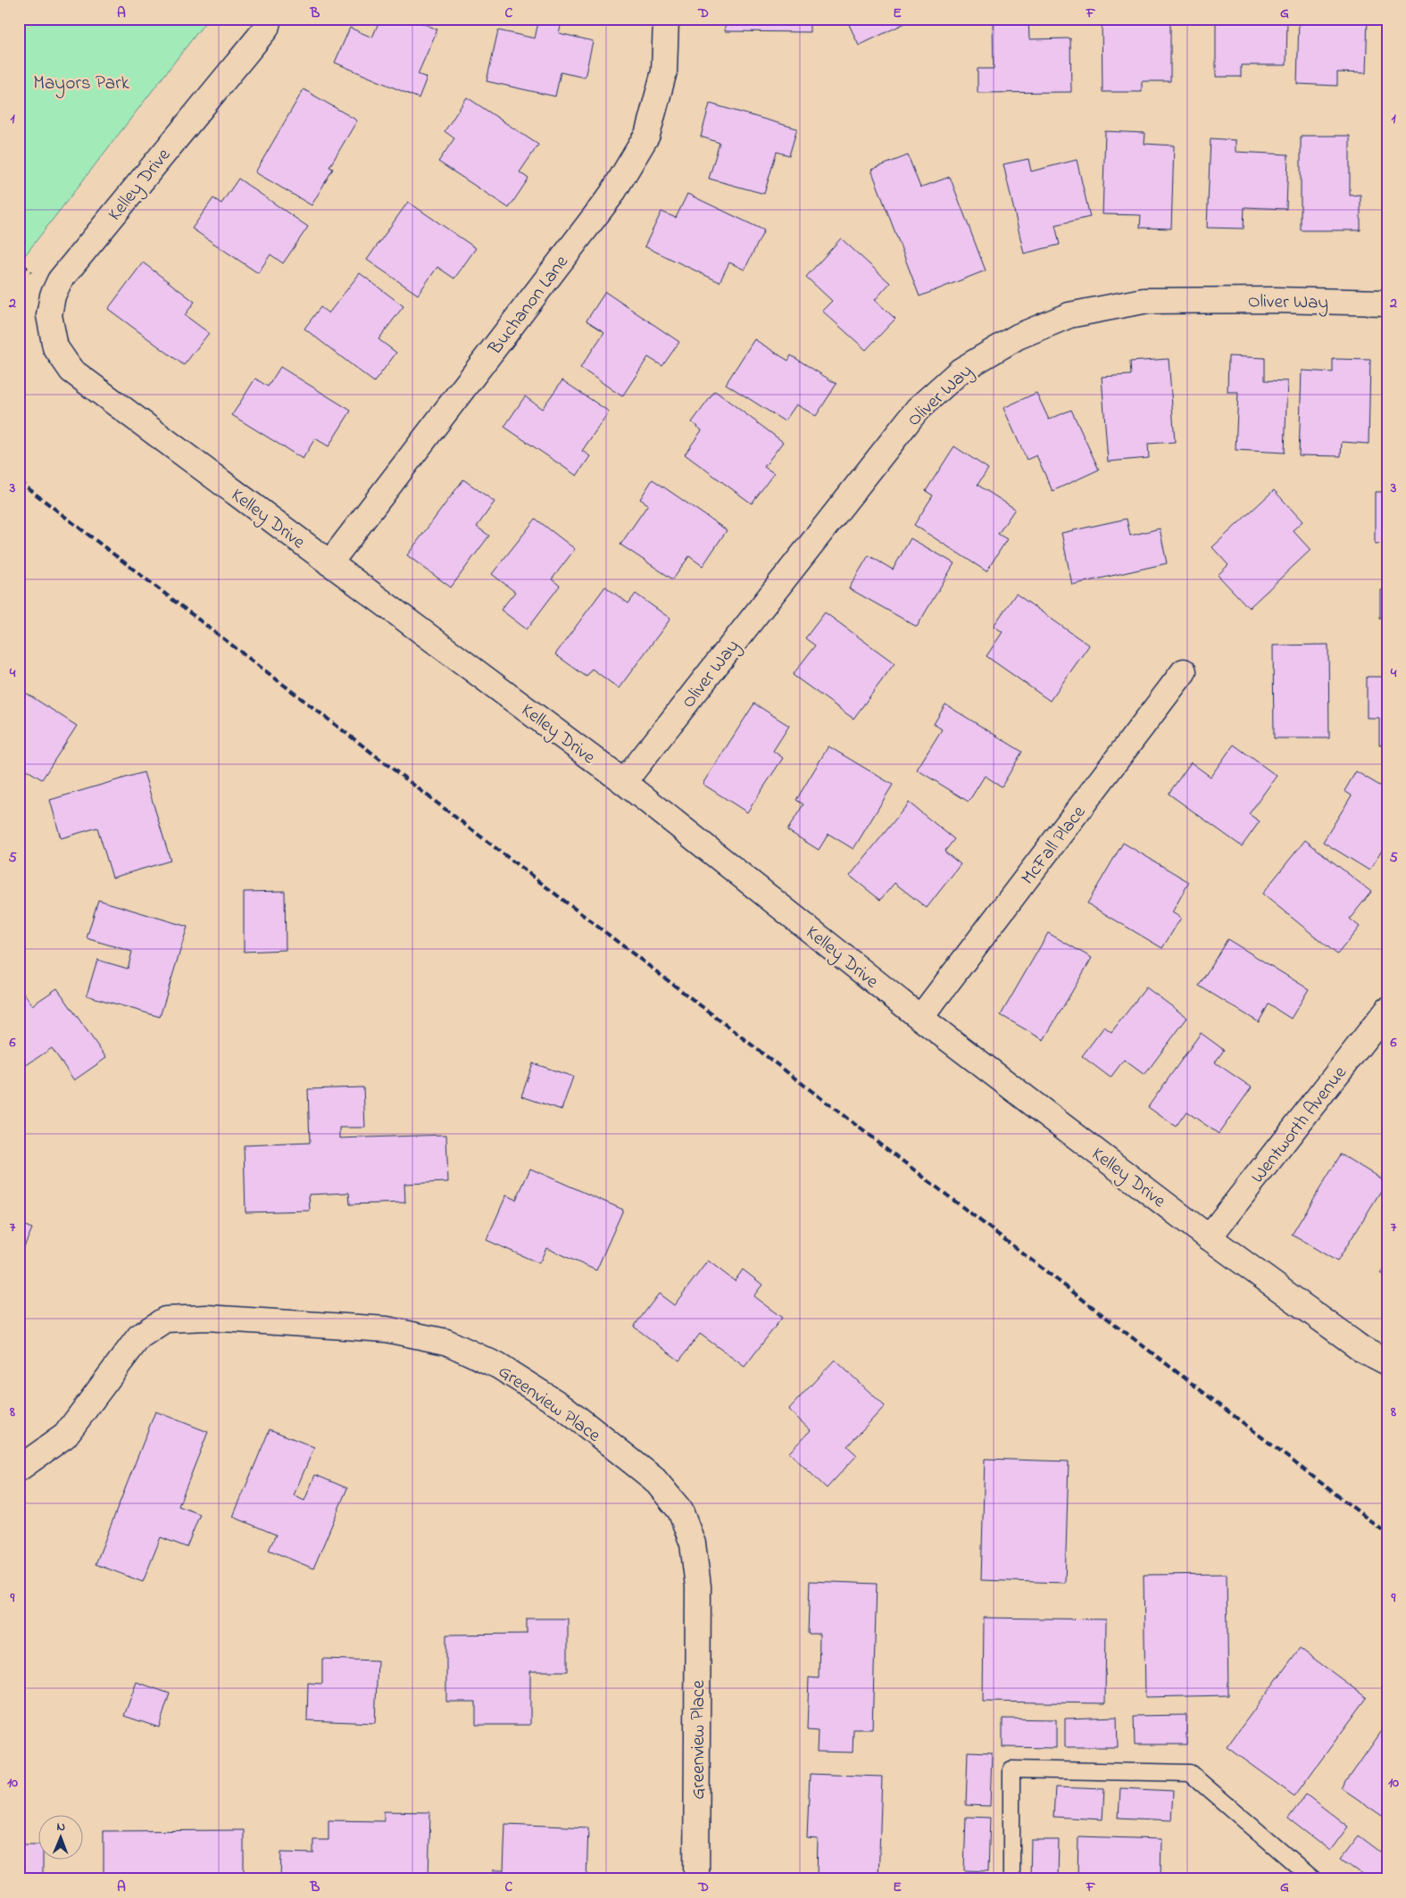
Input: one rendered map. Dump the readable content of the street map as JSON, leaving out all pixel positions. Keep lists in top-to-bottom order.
{
  "streets": {
    "street": [
      "Kelley Drive",
      "Oliver Way",
      "Buchanon Lane",
      "McFall Place",
      "Wentworth Avenue",
      "Greenview Place"
    ]
  },
  "crossings": [
    ["Kelley Drive", "Oliver Way"],
    ["Kelley Drive", "Buchanon Lane"],
    ["Kelley Drive", "McFall Place"],
    ["Kelley Drive", "Wentworth Avenue"]
  ],
  "parks": ["Mayors Park"],
  "north": "top",
  "grid": {
    "columns": [
      "A",
      "B",
      "C",
      "D",
      "E",
      "F",
      "G"
    ],
    "rows": [
      "1",
      "2",
      "3",
      "4",
      "5",
      "6",
      "7",
      "8",
      "9",
      "10"
    ]
  }
}
